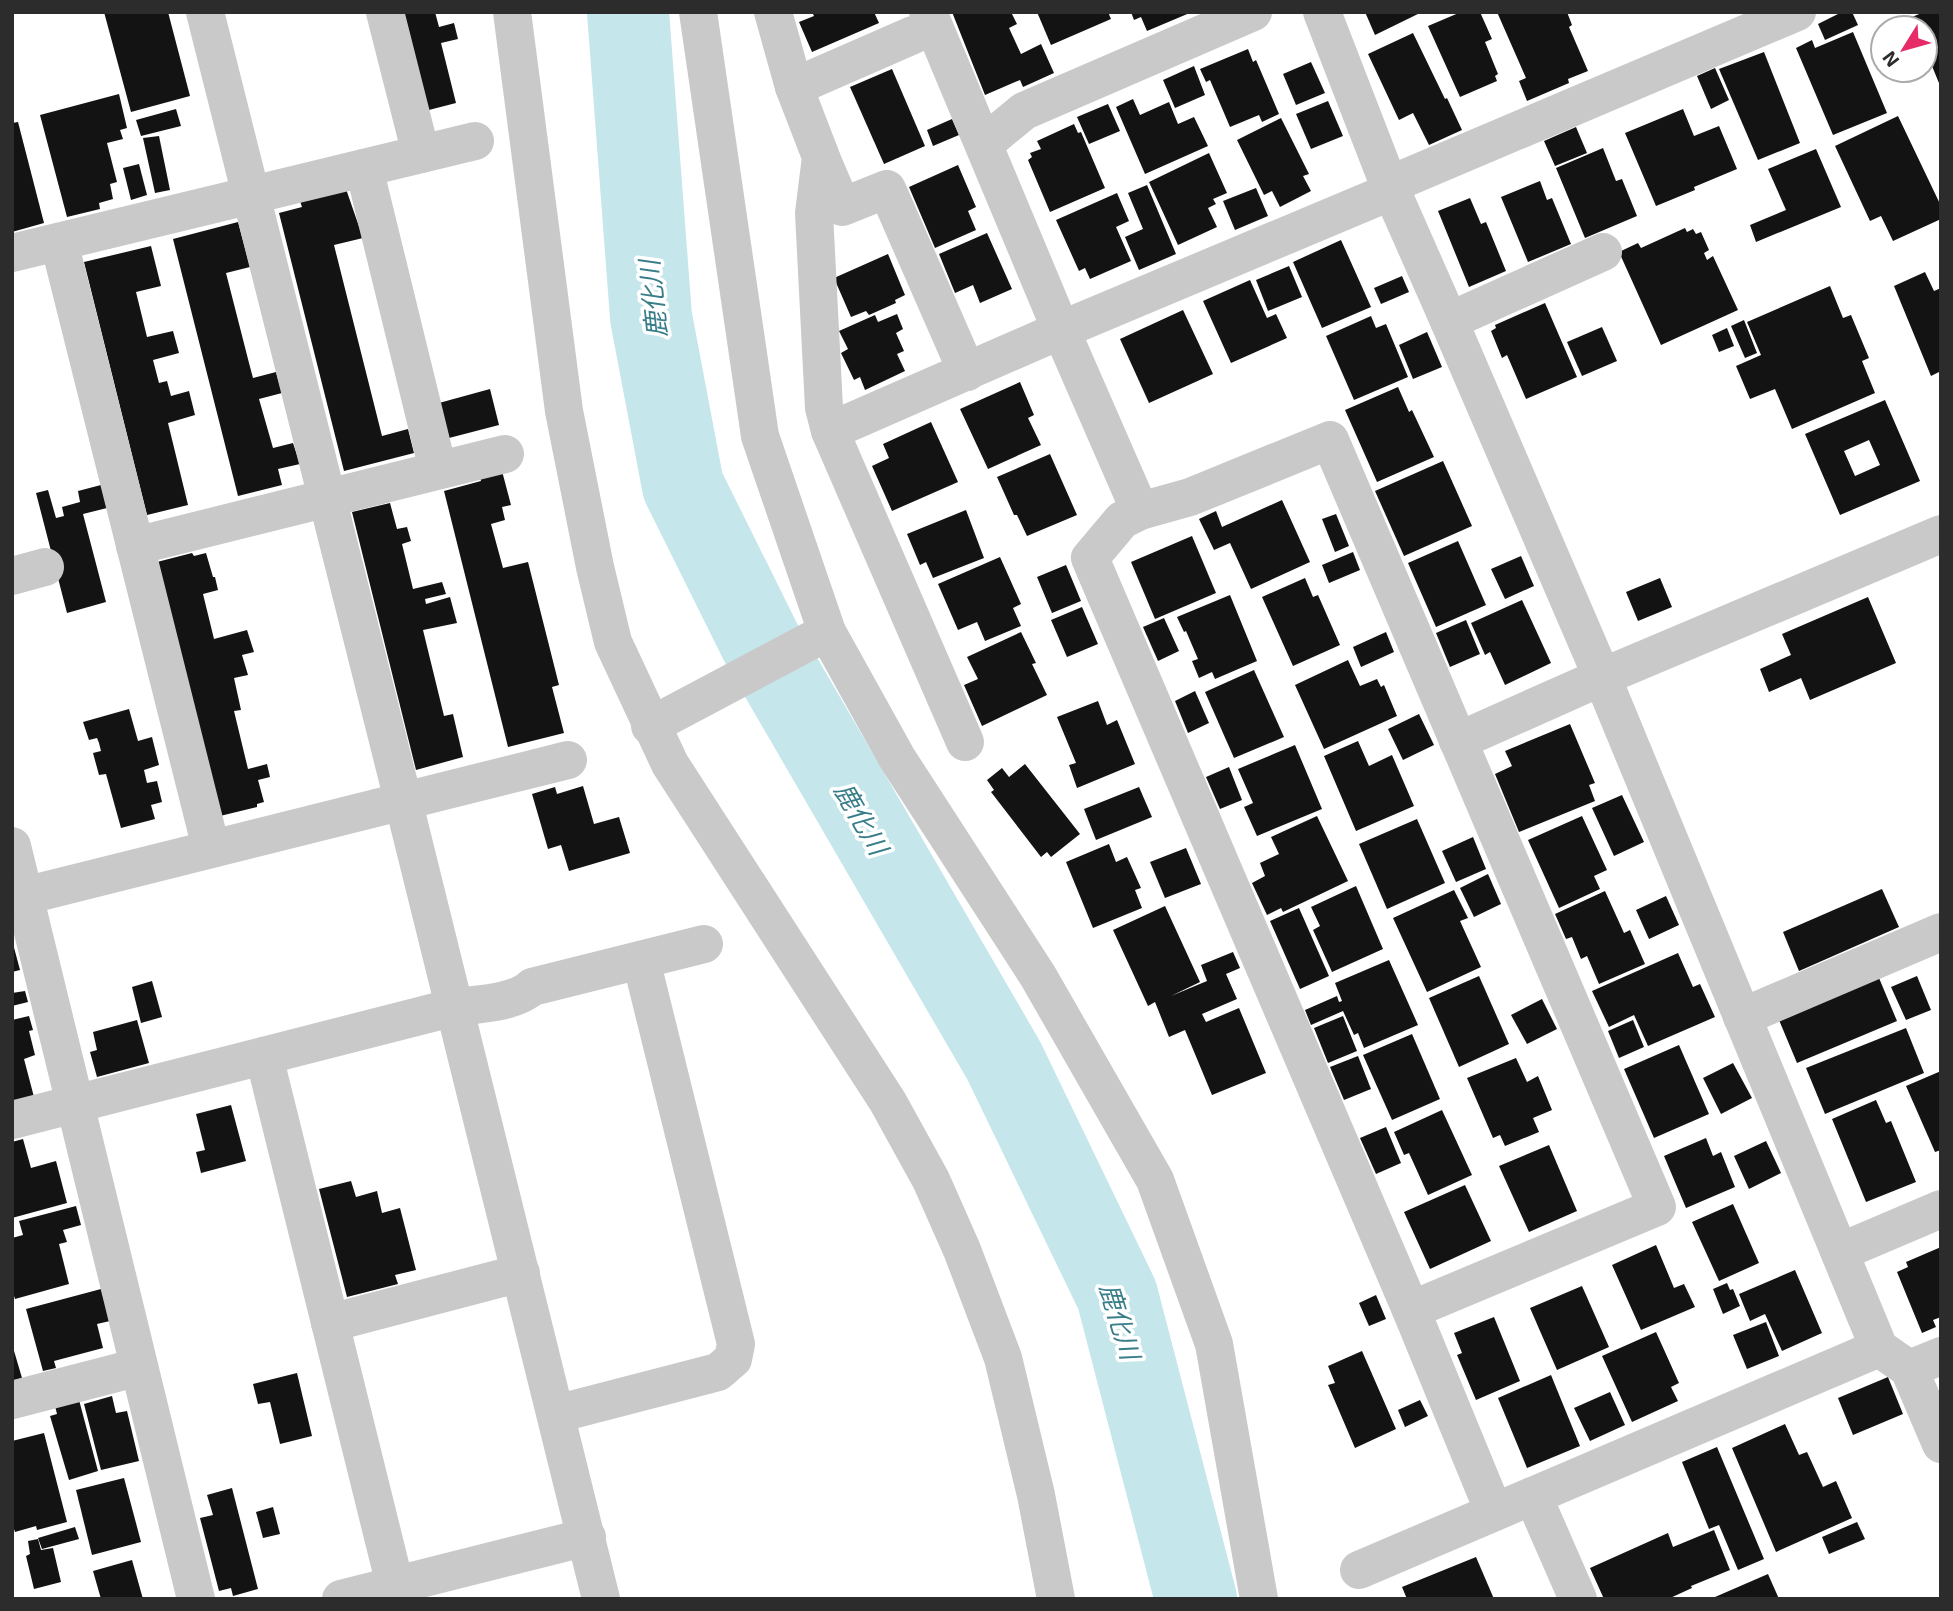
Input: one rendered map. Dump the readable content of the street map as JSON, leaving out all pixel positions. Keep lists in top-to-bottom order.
{
  "water": ["鹿化川"],
  "north": "bottom left"
}
